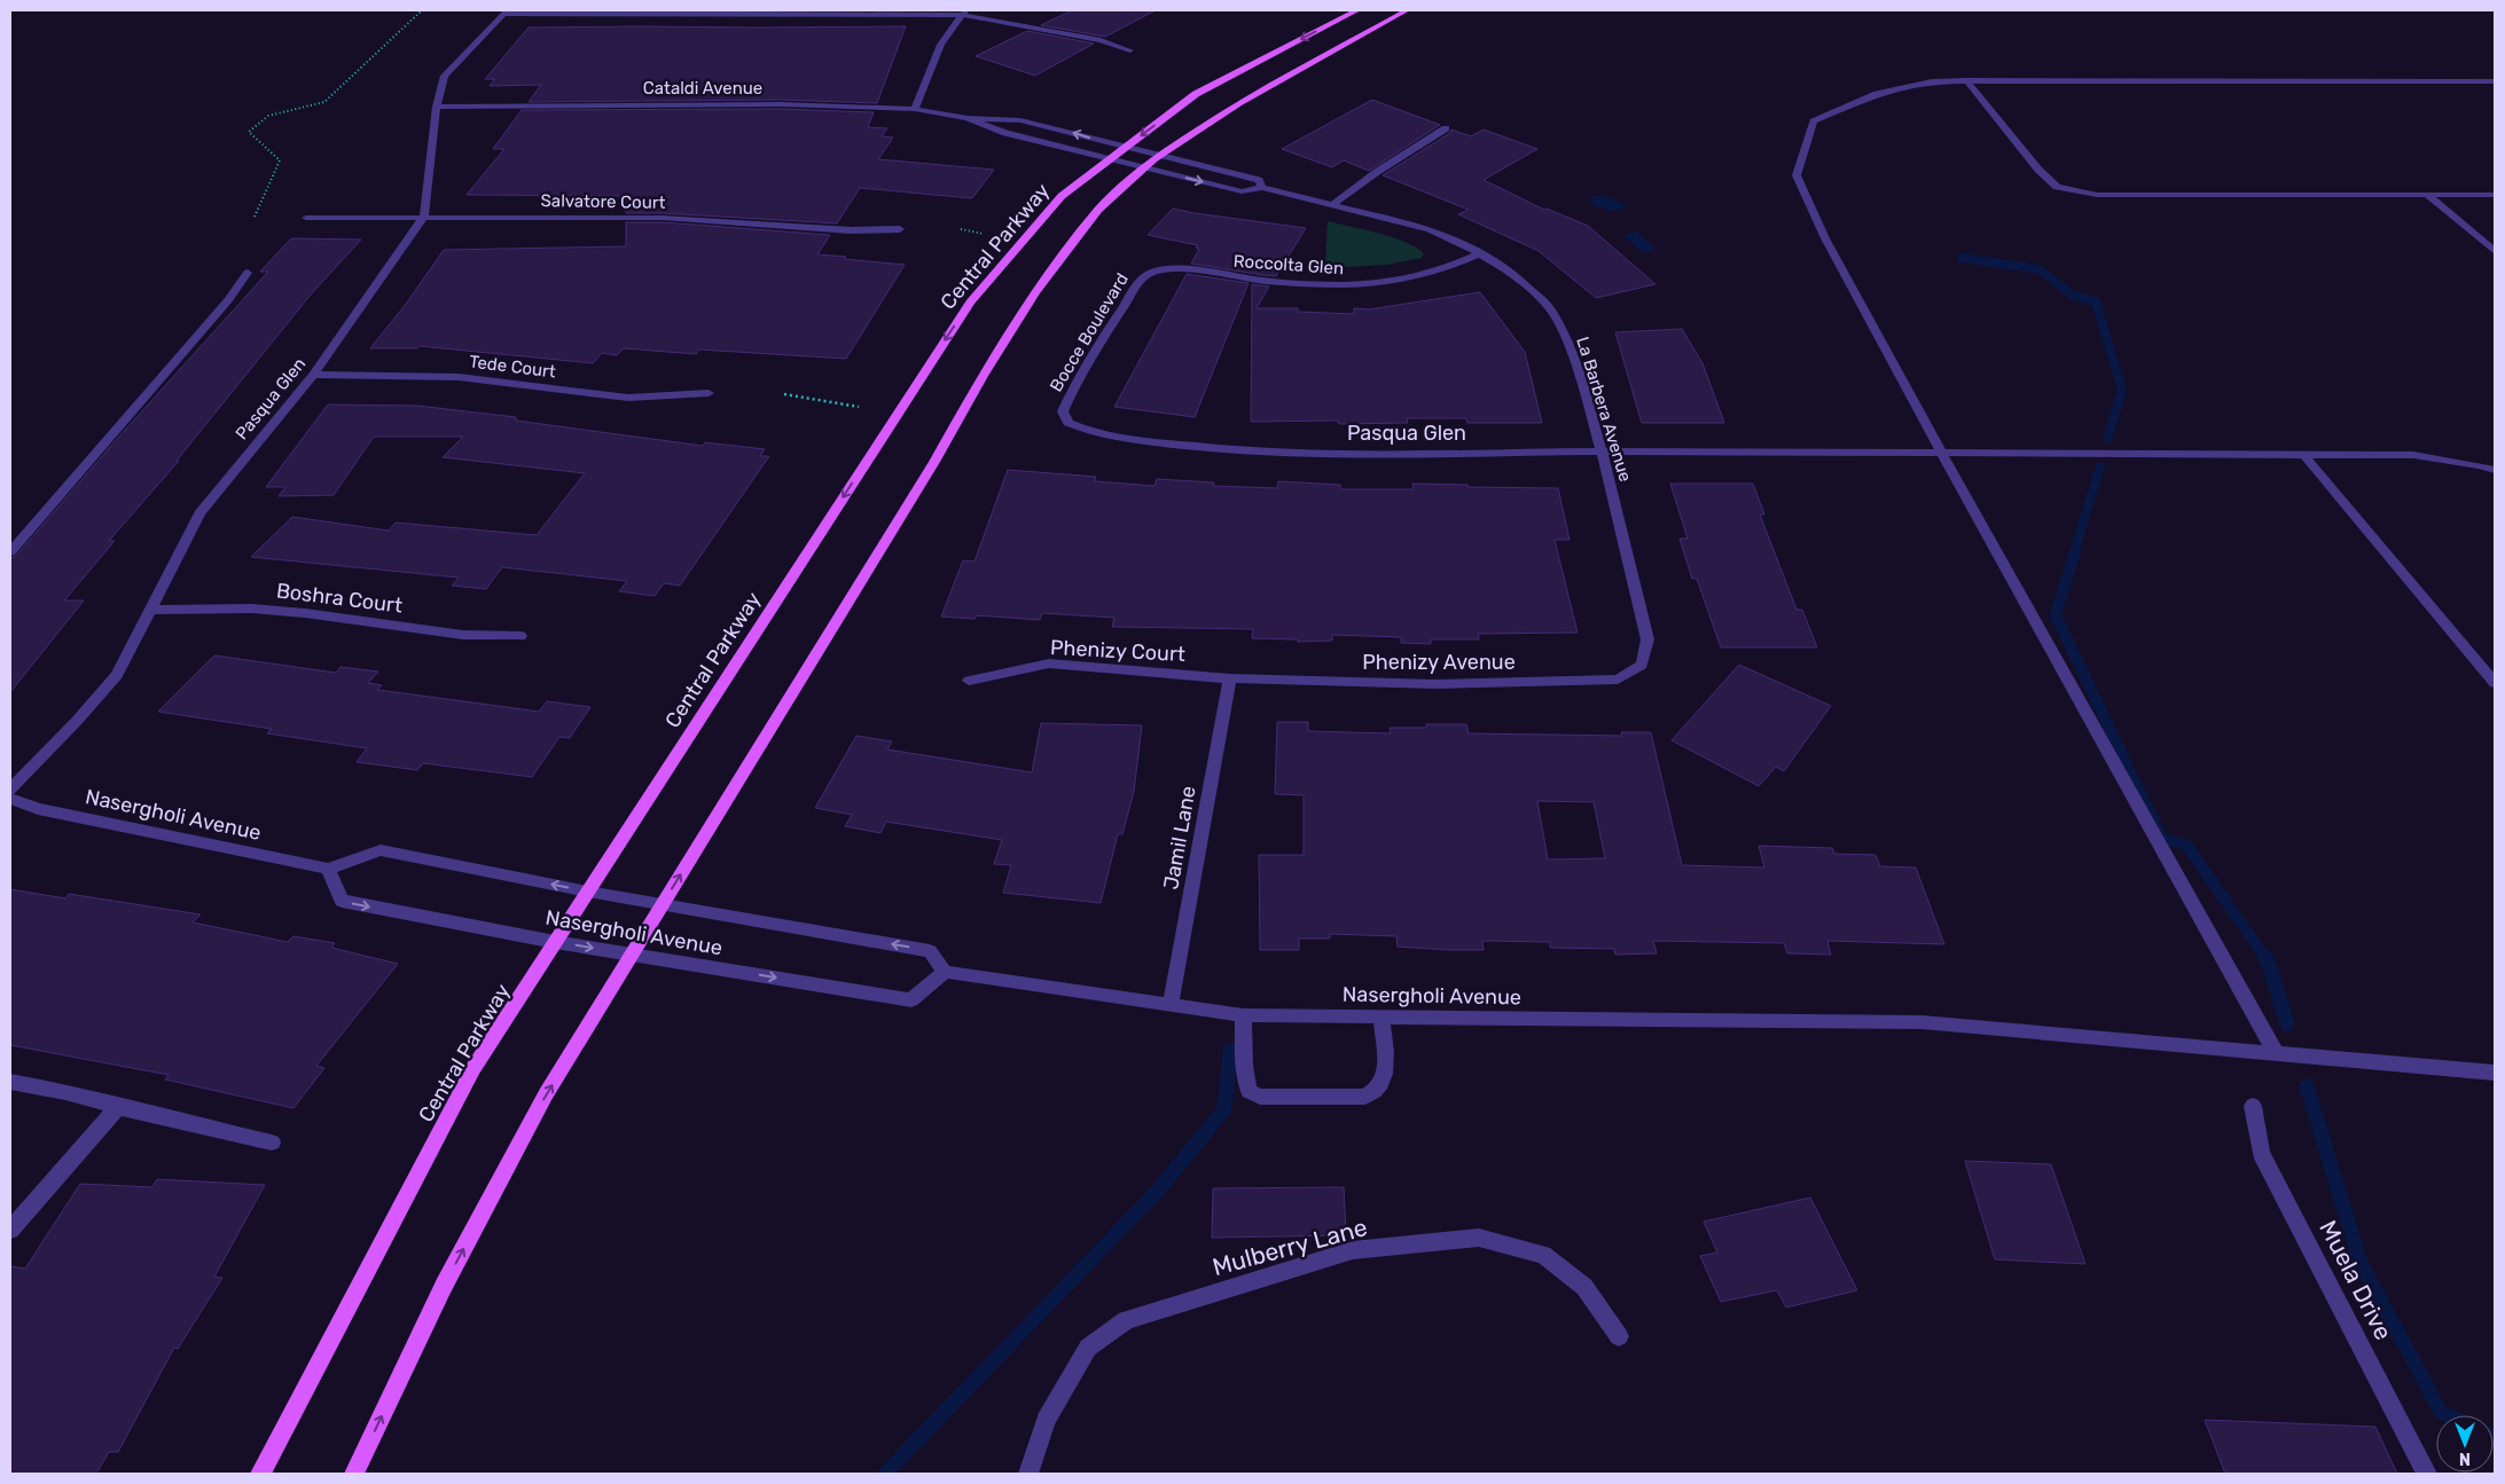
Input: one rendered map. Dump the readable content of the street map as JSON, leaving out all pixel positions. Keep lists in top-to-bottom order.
{
  "streets": {
    "main road": ["Central Parkway"],
    "street": [
      "Cataldi Avenue",
      "Salvatore Court",
      "Roccolta Glen",
      "Bocce Boulevard",
      "Tede Court",
      "Pasqua Glen",
      "La Barbera Avenue",
      "Boshra Court",
      "Phenizy Court",
      "Phenizy Avenue",
      "Nasergholi Avenue",
      "Jamil Lane",
      "Mulberry Lane",
      "Muela Drive"
    ]
  },
  "crossings": [
    ["Cataldi Avenue", "Central Parkway"],
    ["Cataldi Avenue", "Pasqua Glen"],
    ["Cataldi Avenue", "La Barbera Avenue"],
    ["Salvatore Court", "Pasqua Glen"],
    ["Central Parkway", "La Barbera Avenue"],
    ["Central Parkway", "Nasergholi Avenue"],
    ["Roccolta Glen", "Bocce Boulevard"],
    ["Roccolta Glen", "La Barbera Avenue"],
    ["Bocce Boulevard", "Pasqua Glen"],
    ["Tede Court", "Pasqua Glen"],
    ["Pasqua Glen", "La Barbera Avenue"],
    ["Pasqua Glen", "Boshra Court"],
    ["La Barbera Avenue", "Phenizy Avenue"],
    ["Phenizy Court", "Phenizy Avenue"],
    ["Phenizy Court", "Jamil Lane"],
    ["Phenizy Avenue", "Jamil Lane"],
    ["Nasergholi Avenue", "Jamil Lane"]
  ],
  "north": "bottom"
}
